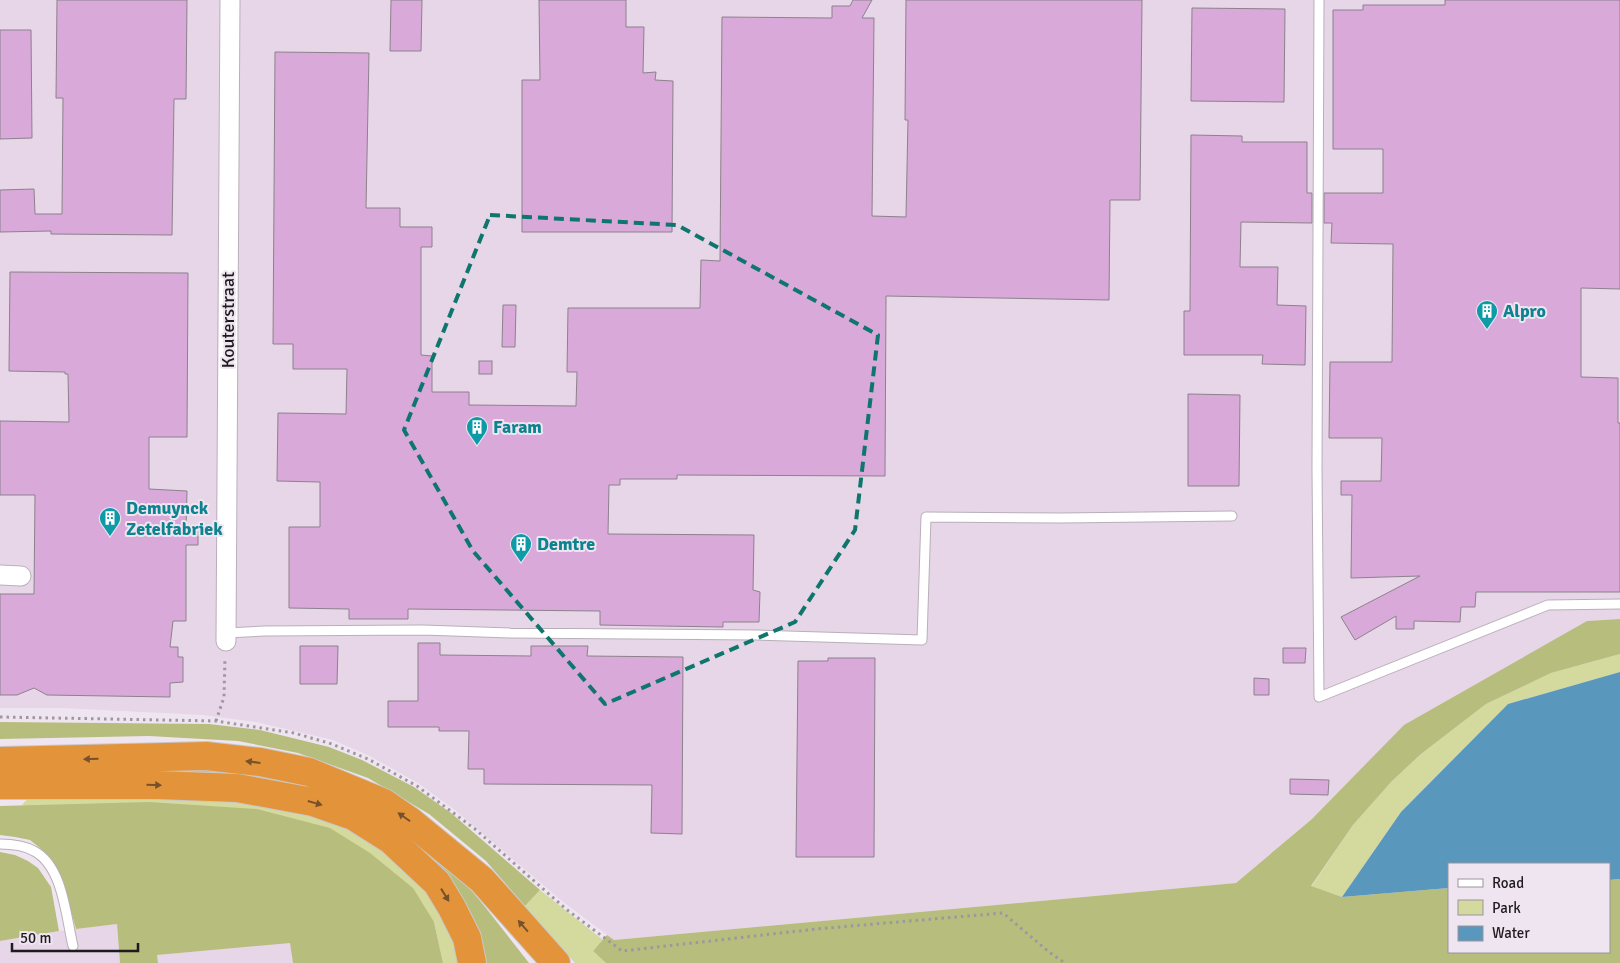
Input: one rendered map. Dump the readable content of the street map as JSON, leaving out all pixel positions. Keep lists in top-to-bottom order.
{
  "streets": {
    "street": ["Kouterstraat"]
  },
  "places": {
    "building": [
      "Alpro",
      "Faram",
      "Demuynck Zetelfabriek",
      "Demtre"
    ]
  },
  "legend": ["Road", "Park", "Water"],
  "scale_bar": "50 m"
}
